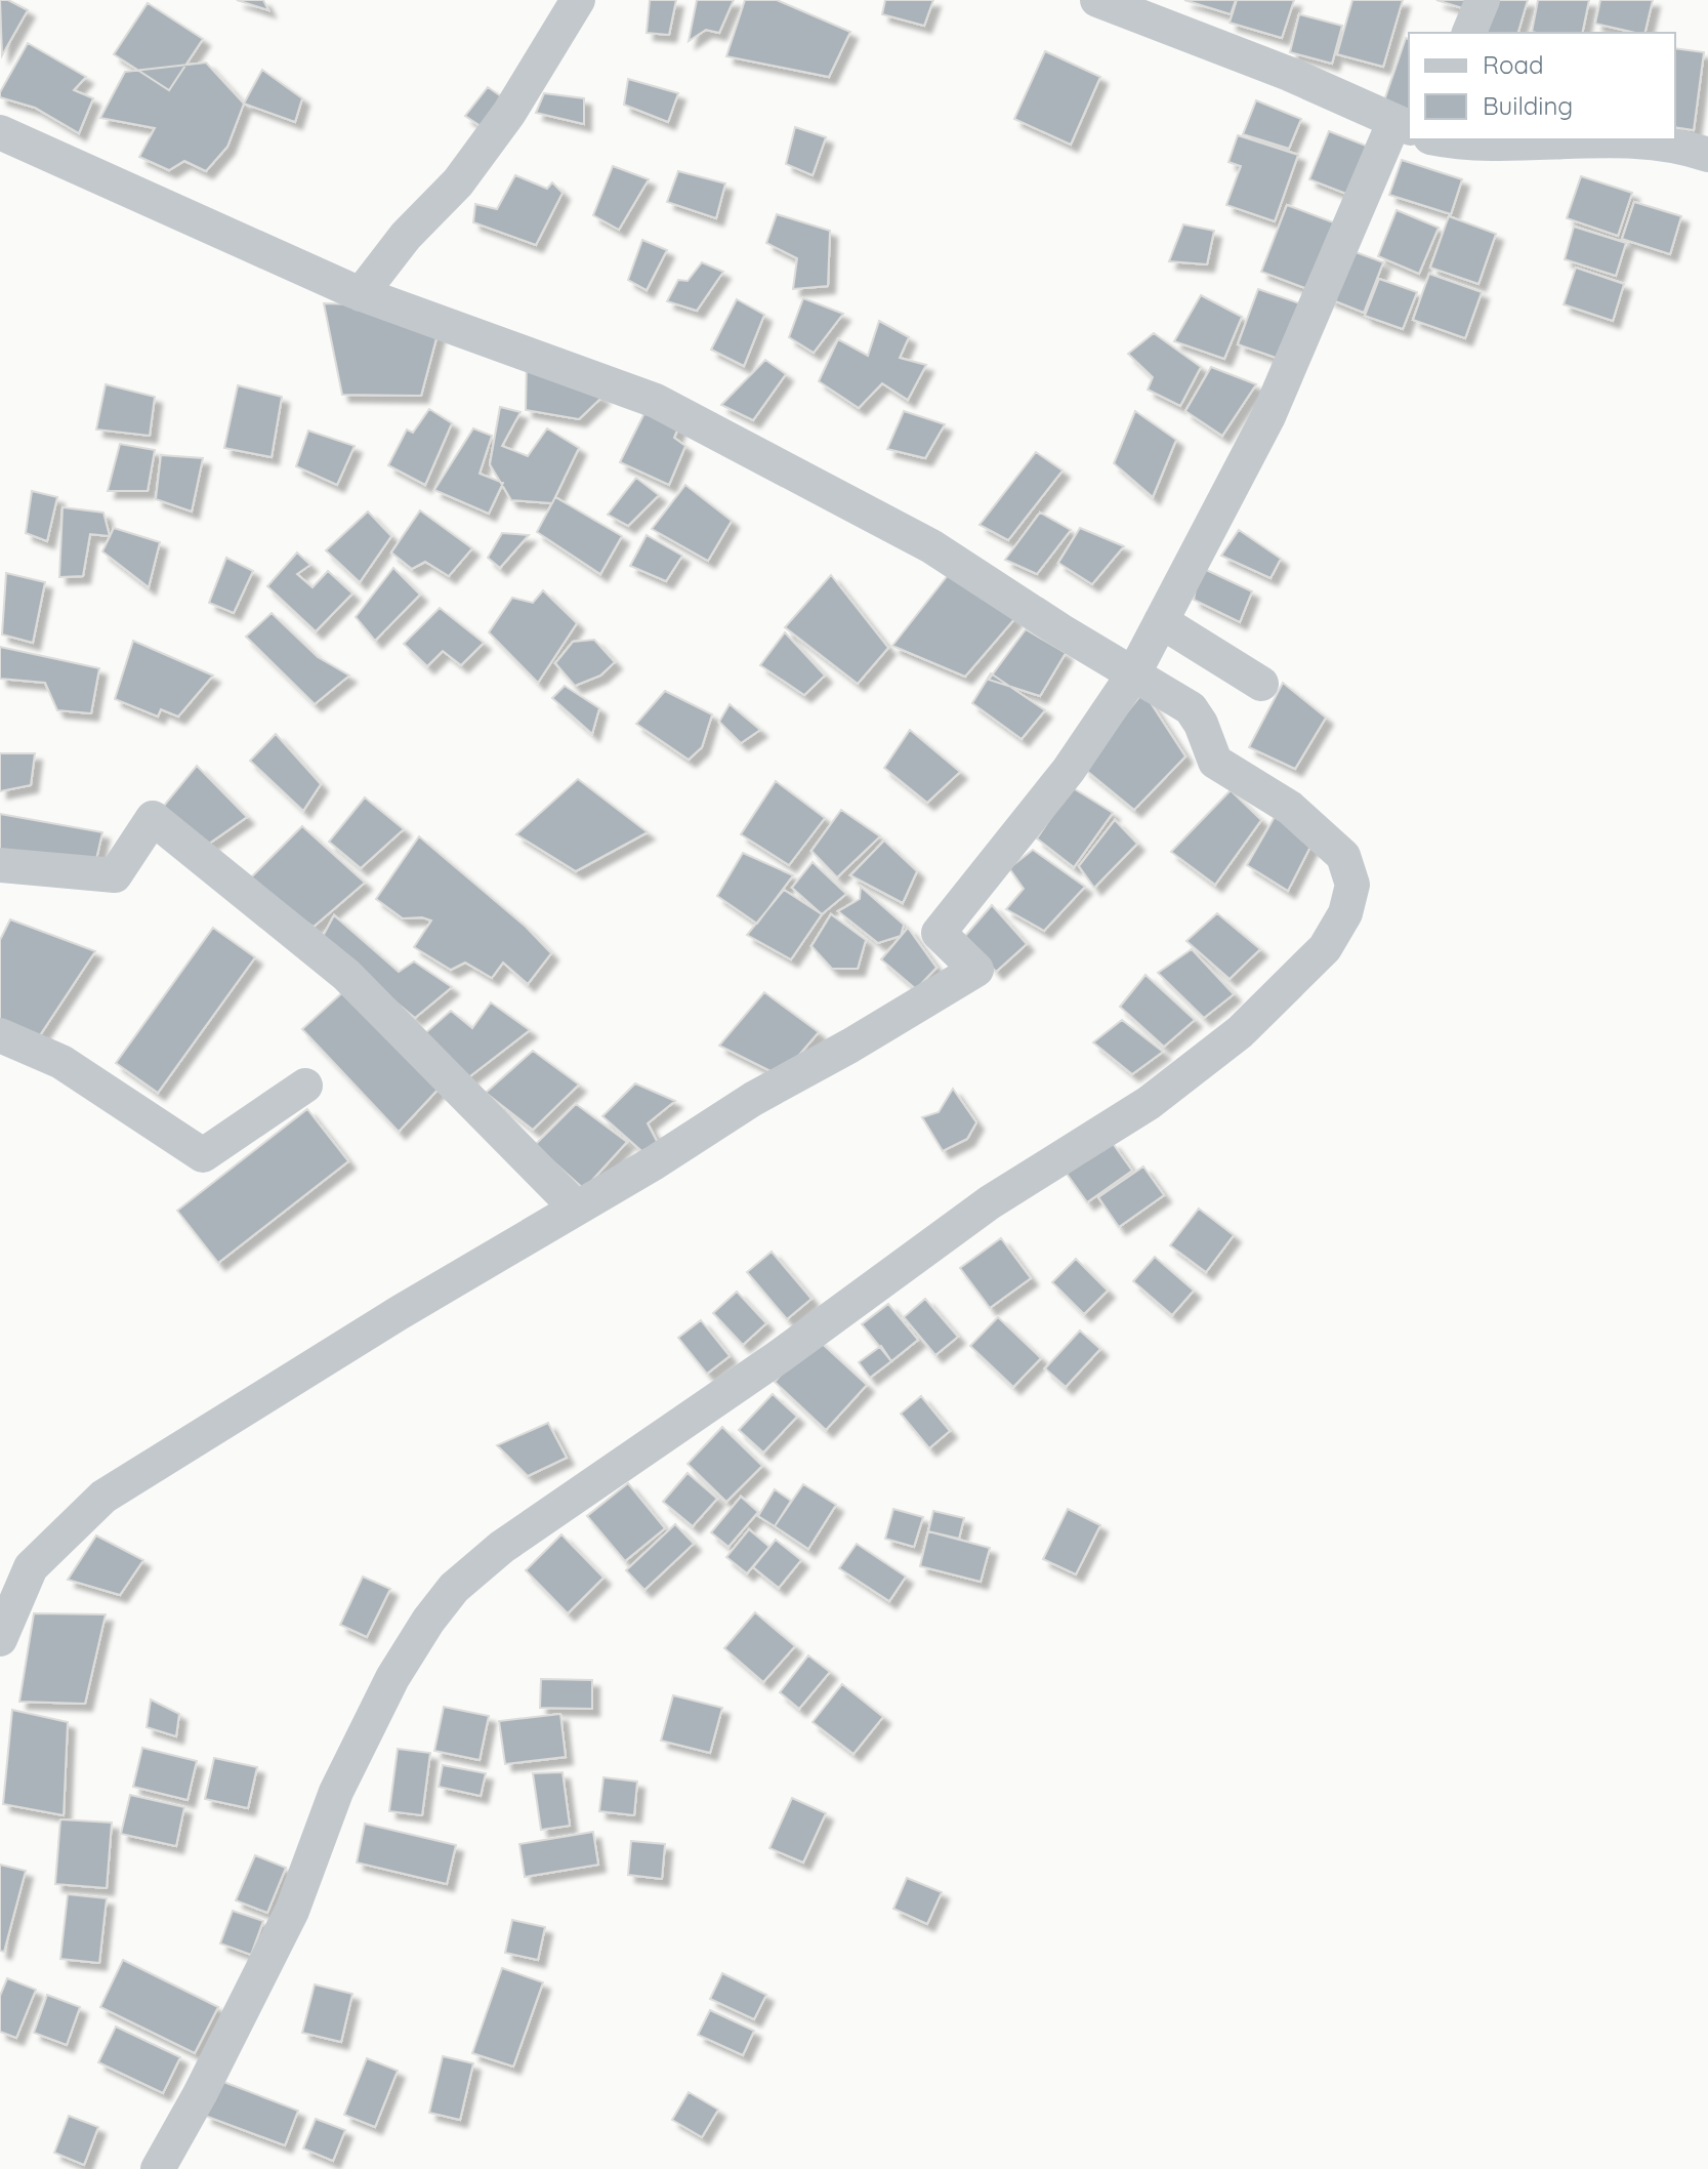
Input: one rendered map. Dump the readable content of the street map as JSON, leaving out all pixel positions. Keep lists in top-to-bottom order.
{
  "legend": ["Road", "Building"]
}
